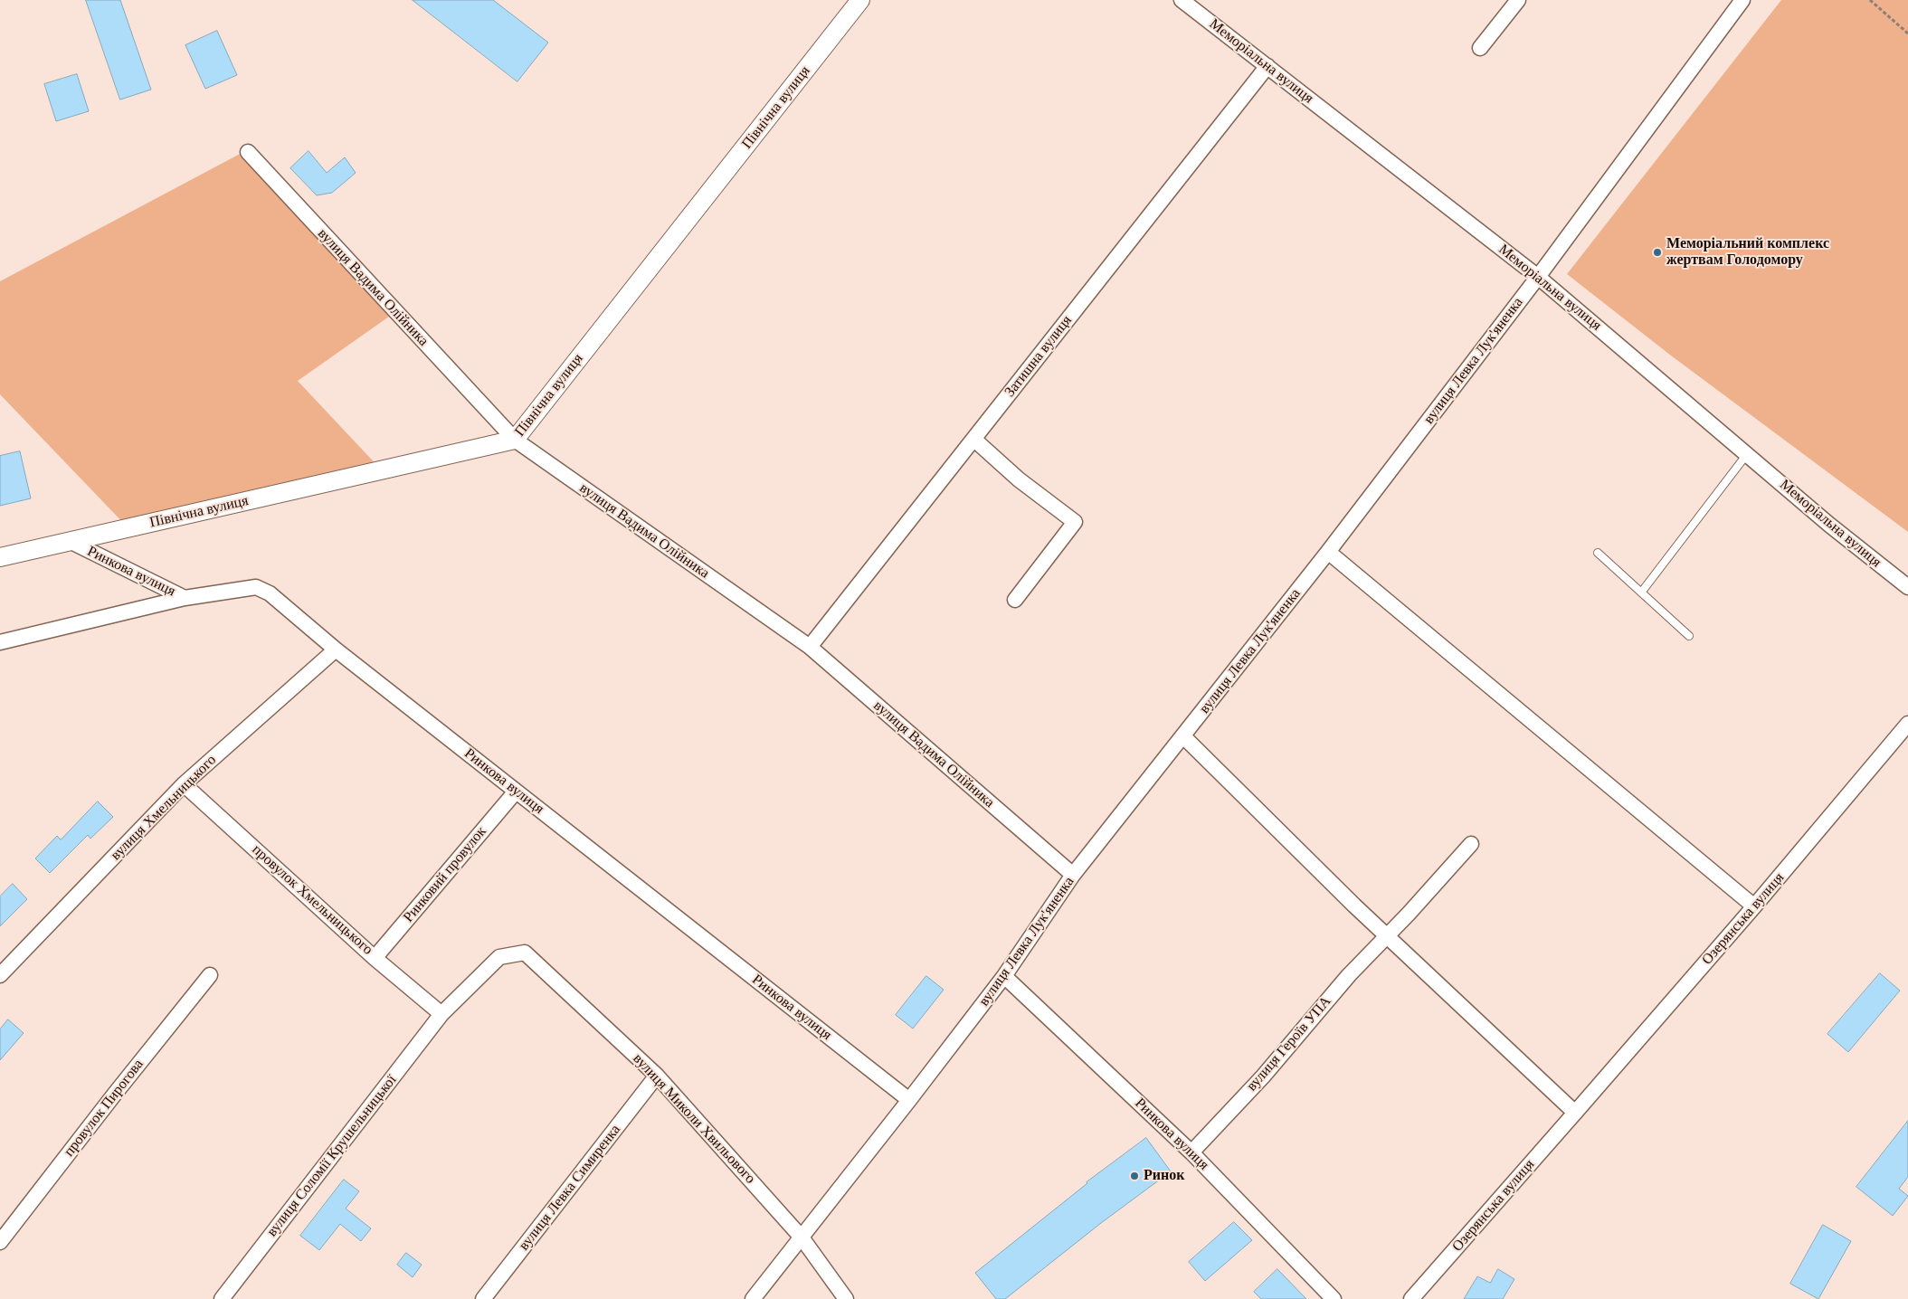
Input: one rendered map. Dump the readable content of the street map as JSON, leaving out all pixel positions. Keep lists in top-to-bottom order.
{
  "streets": {
    "street": [
      "Меморіальна вулиця",
      "Північна вулиця",
      "вулиця Вадима Олійника",
      "Затишна вулиця",
      "вулиця Левка Лук'яненка",
      "Ринкова вулиця",
      "вулиця Хмельницького",
      "Ринковий провулок",
      "провулок Хмельницького",
      "Озерянська вулиця",
      "вулиця Героїв УПА",
      "провулок Пирогова",
      "вулиця Миколи Хвильового",
      "вулиця Соломії Крушельницької",
      "вулиця Левка Симиренка"
    ]
  },
  "crossings": [
    ["Меморіальна вулиця", "Затишна вулиця"],
    ["Меморіальна вулиця", "вулиця Левка Лук'яненка"],
    ["Північна вулиця", "вулиця Вадима Олійника"],
    ["Північна вулиця", "Ринкова вулиця"],
    ["вулиця Вадима Олійника", "Затишна вулиця"],
    ["вулиця Вадима Олійника", "вулиця Левка Лук'яненка"],
    ["вулиця Левка Лук'яненка", "Ринкова вулиця"],
    ["вулиця Левка Лук'яненка", "вулиця Миколи Хвильового"],
    ["Ринкова вулиця", "вулиця Хмельницького"],
    ["Ринкова вулиця", "Ринковий провулок"],
    ["Ринкова вулиця", "вулиця Героїв УПА"],
    ["вулиця Хмельницького", "провулок Хмельницького"],
    ["Ринковий провулок", "провулок Хмельницького"],
    ["провулок Хмельницького", "вулиця Соломії Крушельницької"],
    ["вулиця Миколи Хвильового", "вулиця Соломії Крушельницької"],
    ["вулиця Миколи Хвильового", "вулиця Левка Симиренка"]
  ],
  "places": ["Меморіальний комплекс жертвам Голодомору", "Ринок"]
}
